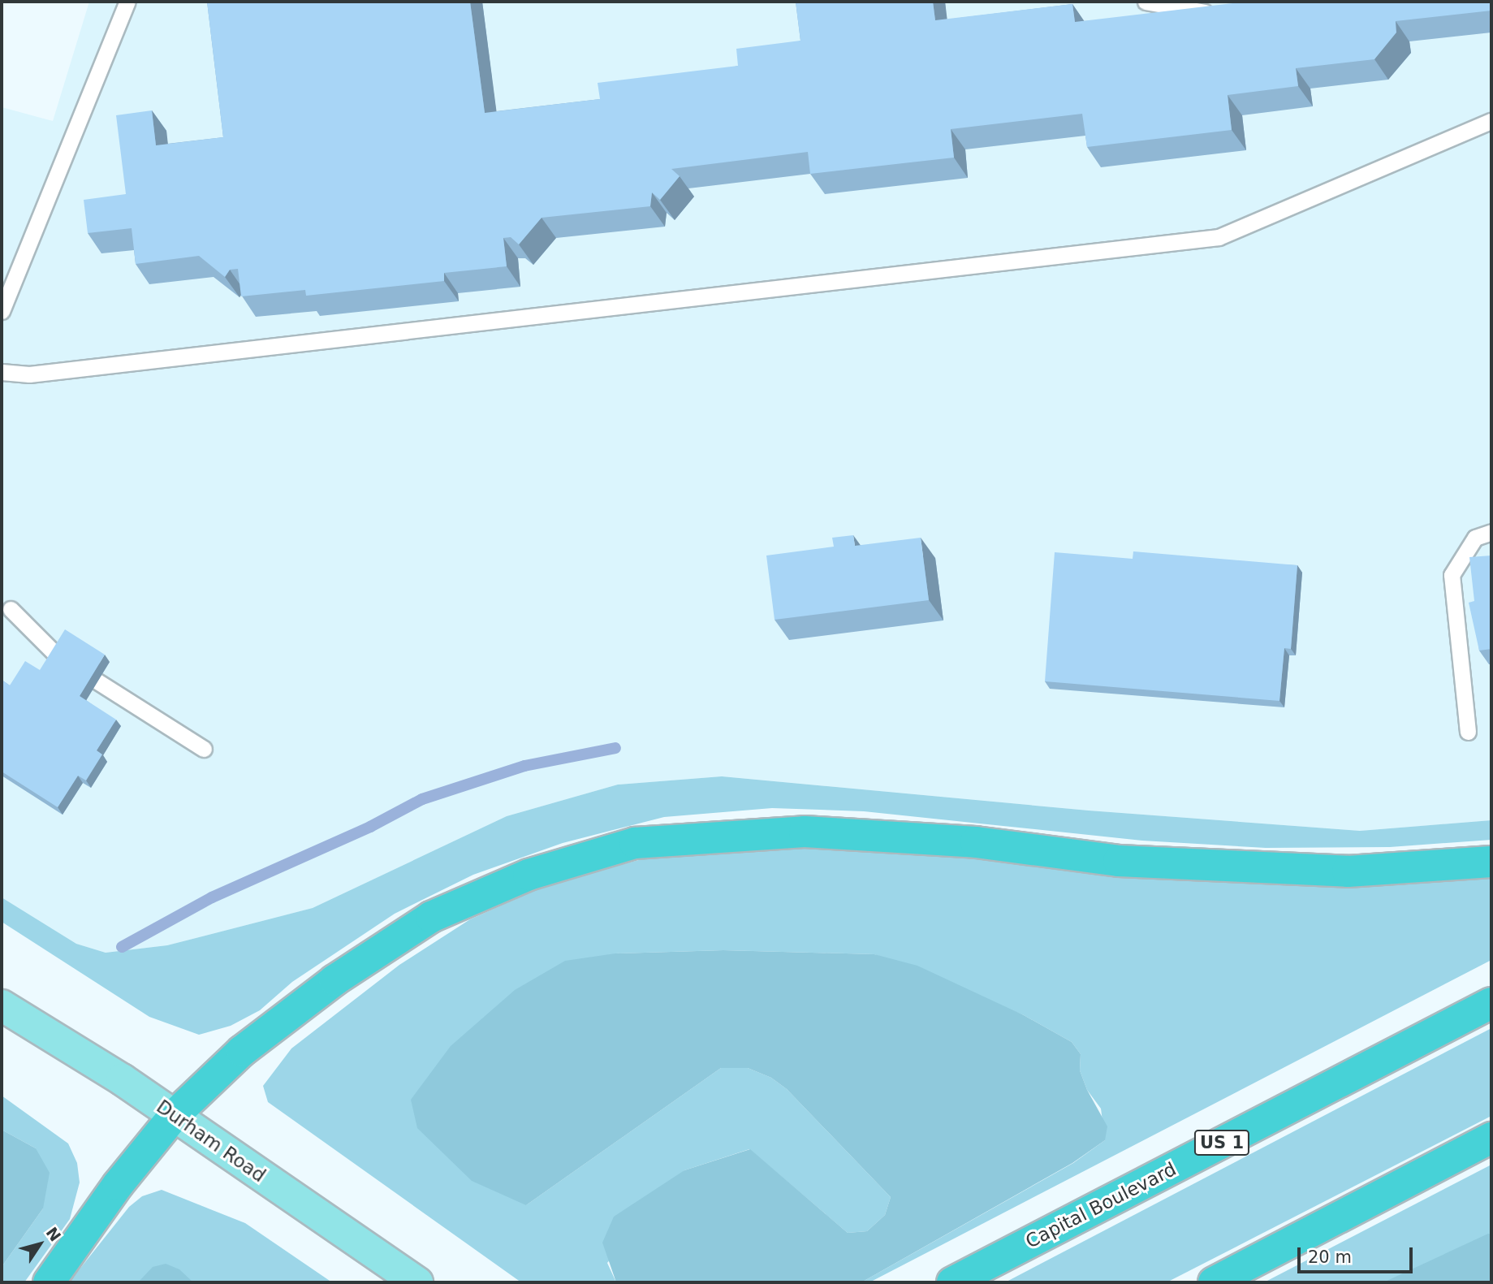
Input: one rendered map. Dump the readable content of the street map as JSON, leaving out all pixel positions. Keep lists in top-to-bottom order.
{
  "streets": {
    "highway": ["US 1", "Capital Boulevard"],
    "main road": ["Durham Road"]
  },
  "scale_bar": "20 m",
  "north": "top right"
}
